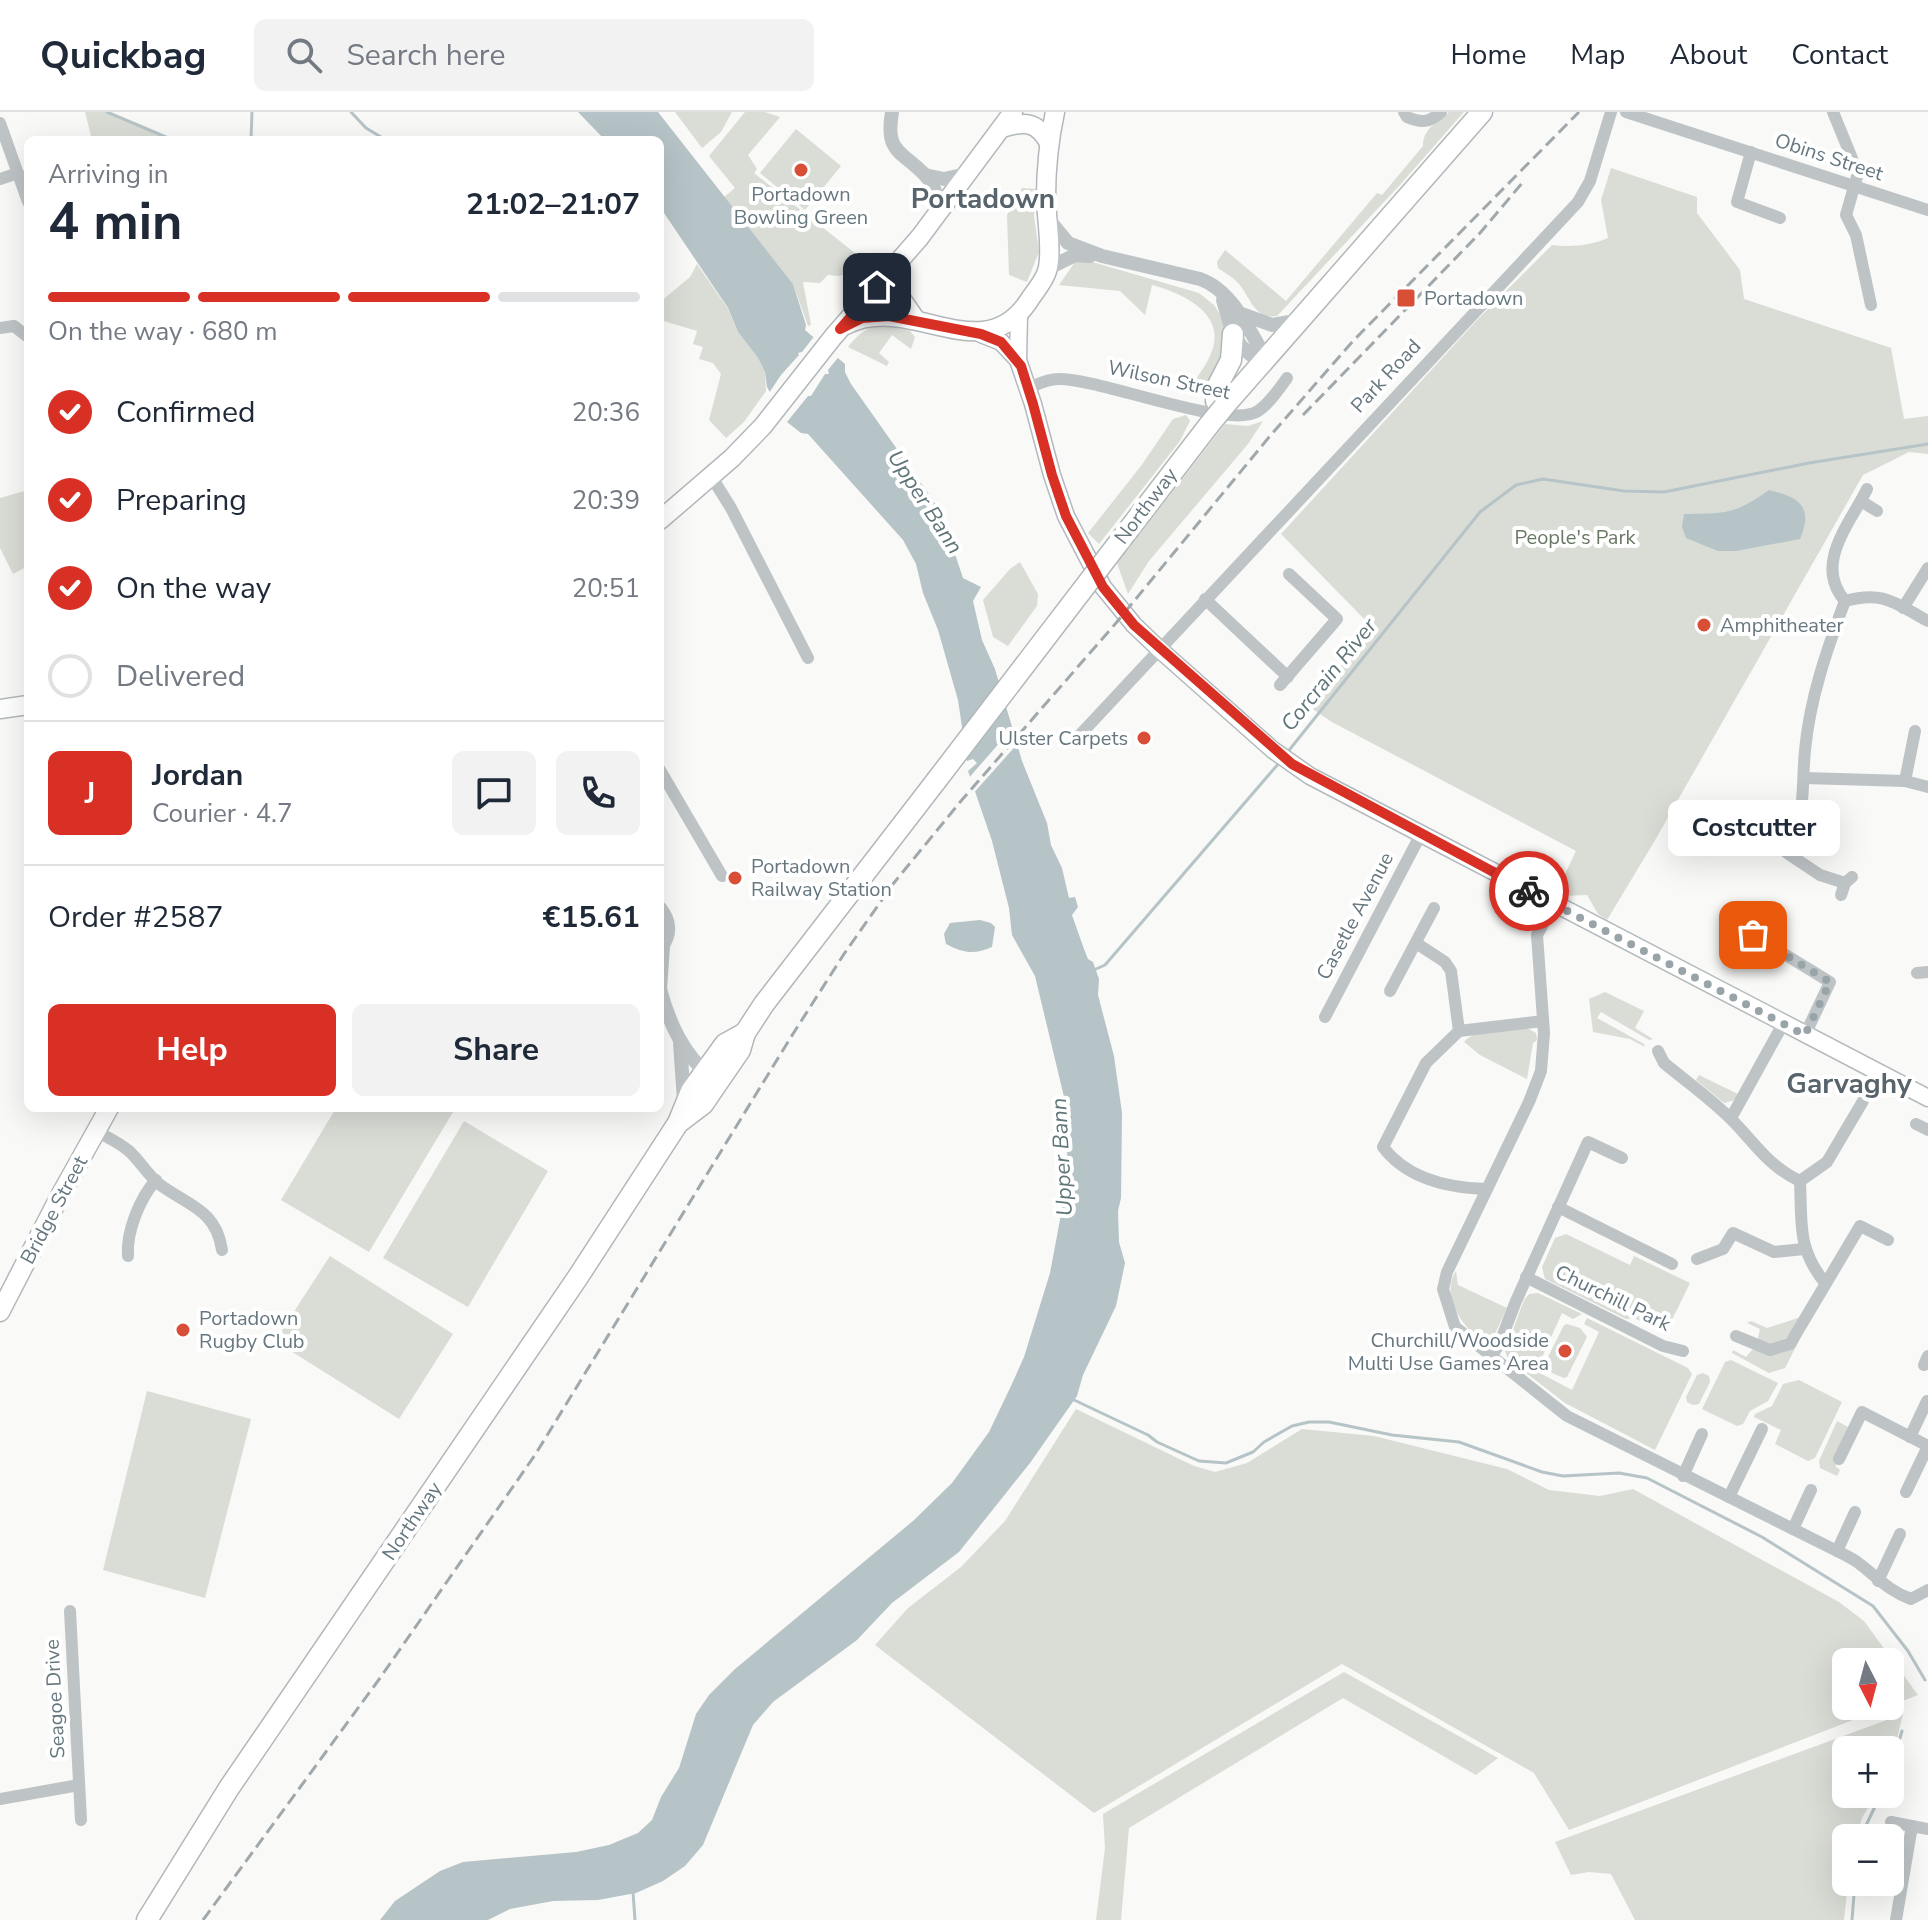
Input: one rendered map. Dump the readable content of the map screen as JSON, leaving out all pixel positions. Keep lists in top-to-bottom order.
{
  "streets": {
    "highway": ["Northway"],
    "main road": ["Bridge Street"],
    "street": [
      "Obins Street",
      "Park Road",
      "Wilson Street",
      "Casetle Avenue",
      "Churchill Park",
      "Seagoe Drive"
    ]
  },
  "districts": ["Portadown", "Garvaghy"],
  "water": ["Upper Bann", "Corcrain River"],
  "parks": ["People's Park"],
  "places": {
    "other": [
      "Portadown Bowling Green",
      "Amphitheater",
      "Ulster Carpets",
      "Portadown Railway Station",
      "Costcutter",
      "Portadown Rugby Club",
      "Churchill/Woodside Multi Use Games Area"
    ],
    "transit": ["Portadown"]
  },
  "north": "bottom",
  "page": {
    "header": "Quickbag",
    "search": "Search here",
    "nav": [
      "Home",
      "Map",
      "About",
      "Contact"
    ],
    "heading": ["4 min", "Arriving in", "21:02–21:07"],
    "panel": [
      "Jordan",
      "Courier · 4.7",
      "Order #2587",
      "€15.61"
    ],
    "bar": "On the way · 680 m",
    "list": [
      ["Confirmed", "20:36"],
      ["Preparing", "20:39"],
      ["On the way", "20:51"],
      "Delivered"
    ],
    "round": "J",
    "bubble": "Costcutter",
    "buttons": ["Help", "Share"],
    "map_buttons": ["+", "−"]
  }
}
